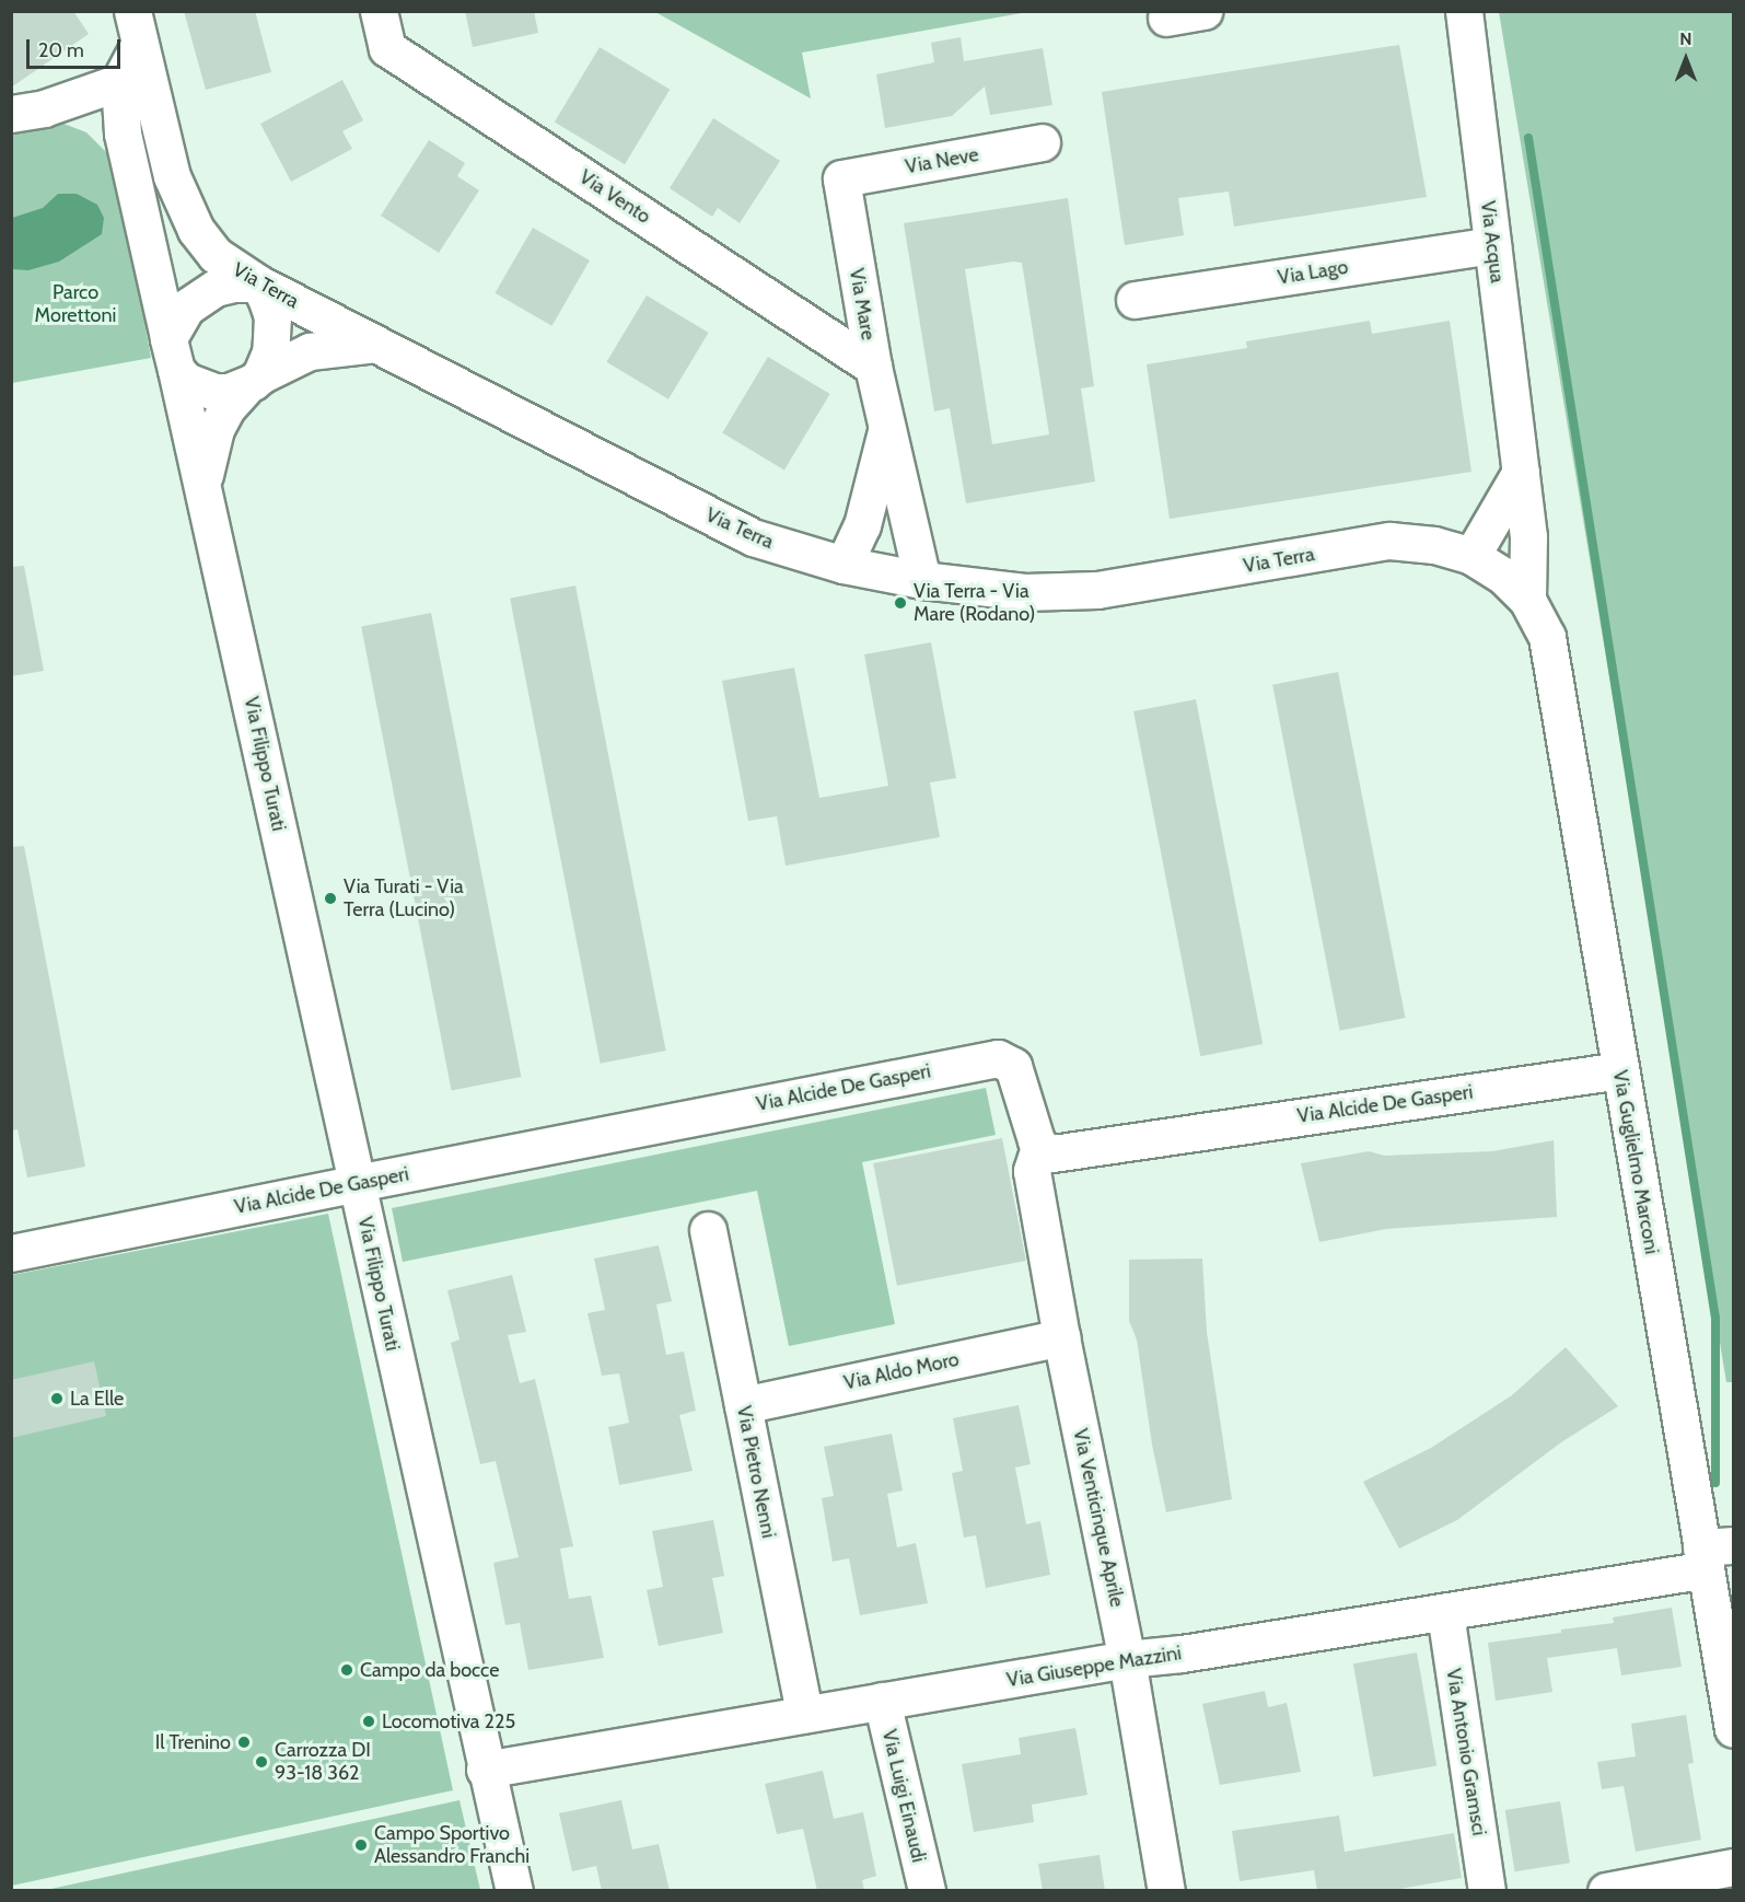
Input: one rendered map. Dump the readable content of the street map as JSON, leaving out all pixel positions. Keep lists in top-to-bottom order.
{
  "streets": {
    "street": [
      "Via Neve",
      "Via Vento",
      "Via Acqua",
      "Via Lago",
      "Via Terra",
      "Via Mare",
      "Via Filippo Turati",
      "Via Alcide De Gasperi",
      "Via Guglielmo Marconi",
      "Via Aldo Moro",
      "Via Pietro Nenni",
      "Via Venticinque Aprile",
      "Via Giuseppe Mazzini",
      "Via Antonio Gramsci",
      "Via Luigi Einaudi"
    ]
  },
  "crossings": [
    ["Via Neve", "Via Mare"],
    ["Via Vento", "Via Mare"],
    ["Via Acqua", "Via Lago"],
    ["Via Acqua", "Via Terra"],
    ["Via Acqua", "Via Guglielmo Marconi"],
    ["Via Terra", "Via Mare"],
    ["Via Terra", "Via Filippo Turati"],
    ["Via Terra", "Via Guglielmo Marconi"],
    ["Via Filippo Turati", "Via Alcide De Gasperi"],
    ["Via Filippo Turati", "Via Giuseppe Mazzini"],
    ["Via Alcide De Gasperi", "Via Guglielmo Marconi"],
    ["Via Alcide De Gasperi", "Via Venticinque Aprile"],
    ["Via Guglielmo Marconi", "Via Giuseppe Mazzini"],
    ["Via Aldo Moro", "Via Pietro Nenni"],
    ["Via Aldo Moro", "Via Venticinque Aprile"],
    ["Via Pietro Nenni", "Via Giuseppe Mazzini"],
    ["Via Venticinque Aprile", "Via Giuseppe Mazzini"],
    ["Via Giuseppe Mazzini", "Via Antonio Gramsci"],
    ["Via Giuseppe Mazzini", "Via Luigi Einaudi"]
  ],
  "parks": ["Parco Morettoni"],
  "places": [
    "Via Terra - Via Mare (Rodano)",
    "Via Turati - Via Terra (Lucino)",
    "La Elle",
    "Campo da bocce",
    "Locomotiva 225",
    "Il Trenino",
    "Carrozza DI 93-18 362",
    "Campo Sportivo Alessandro Franchi"
  ],
  "scale_bar": "20 m",
  "north": "top"
}
